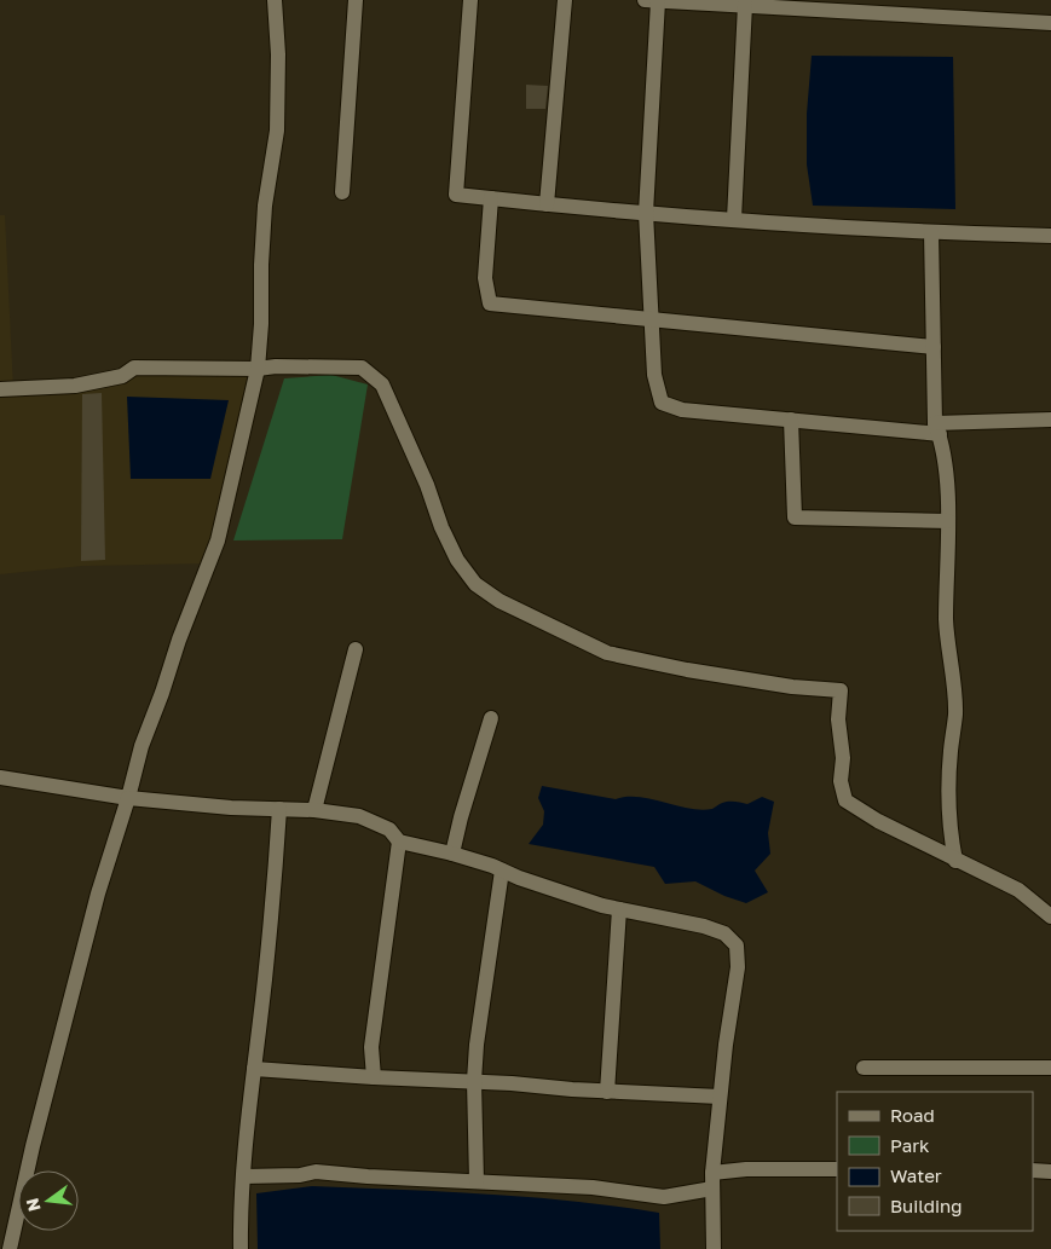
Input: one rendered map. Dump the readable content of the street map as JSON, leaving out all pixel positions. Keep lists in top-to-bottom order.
{
  "legend": [
    "Road",
    "Park",
    "Water",
    "Building"
  ],
  "north": "left"
}
